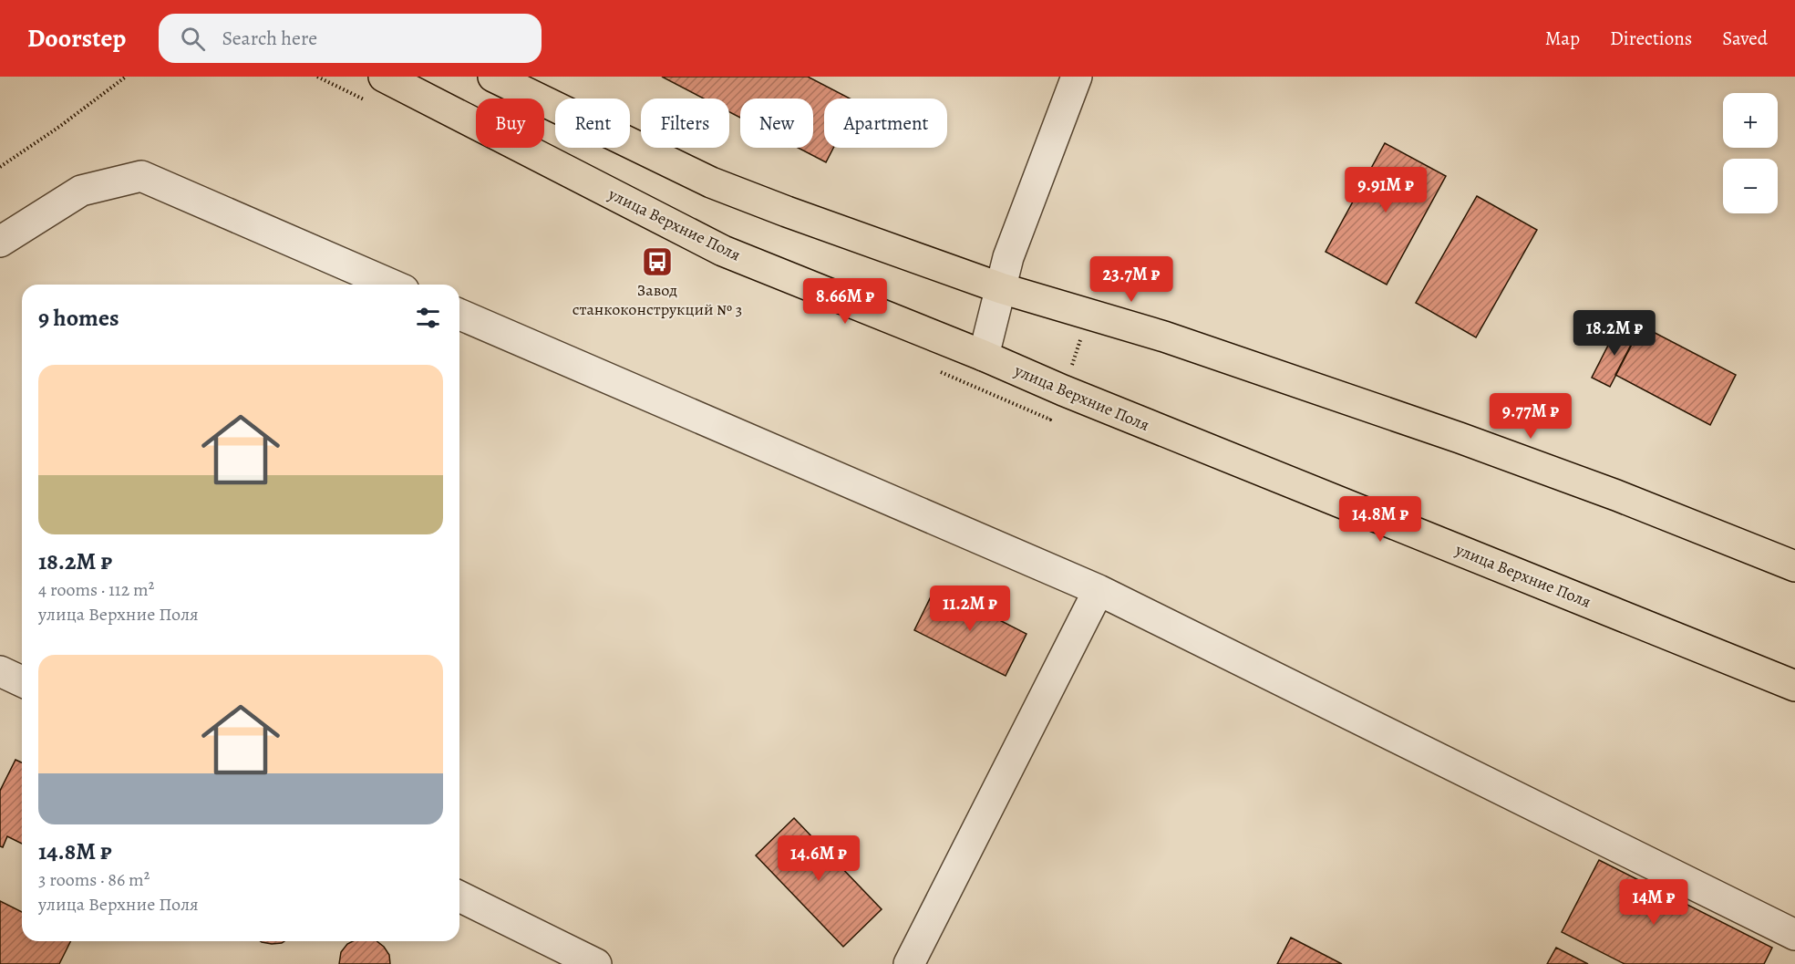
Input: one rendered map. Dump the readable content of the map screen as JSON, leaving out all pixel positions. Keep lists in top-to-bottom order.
{
  "streets": {
    "main road": ["улица Верхние Поля"]
  },
  "places": {
    "bus stop": ["Завод станкоконструкций № 3"]
  },
  "page": {
    "header": "Doorstep",
    "search": "Search here",
    "nav": ["Map", "Directions", "Saved"],
    "map_buttons": ["+", "−"],
    "chip": [
      "Buy",
      "Rent",
      "Filters",
      "New",
      "Apartment"
    ],
    "price": [
      "9.91M ₽",
      "23.7M ₽",
      "8.66M ₽",
      "18.2M ₽",
      "9.77M ₽",
      "14.8M ₽",
      "11.2M ₽",
      "14.6M ₽",
      "14M ₽"
    ],
    "heading": "9 homes",
    "list": [
      {
        "name": "18.2M ₽",
        "note": "4 rooms · 112 m² · улица Верхние Поля"
      },
      {
        "name": "14.8M ₽",
        "note": "3 rooms · 86 m² · улица Верхние Поля"
      }
    ]
  }
}
